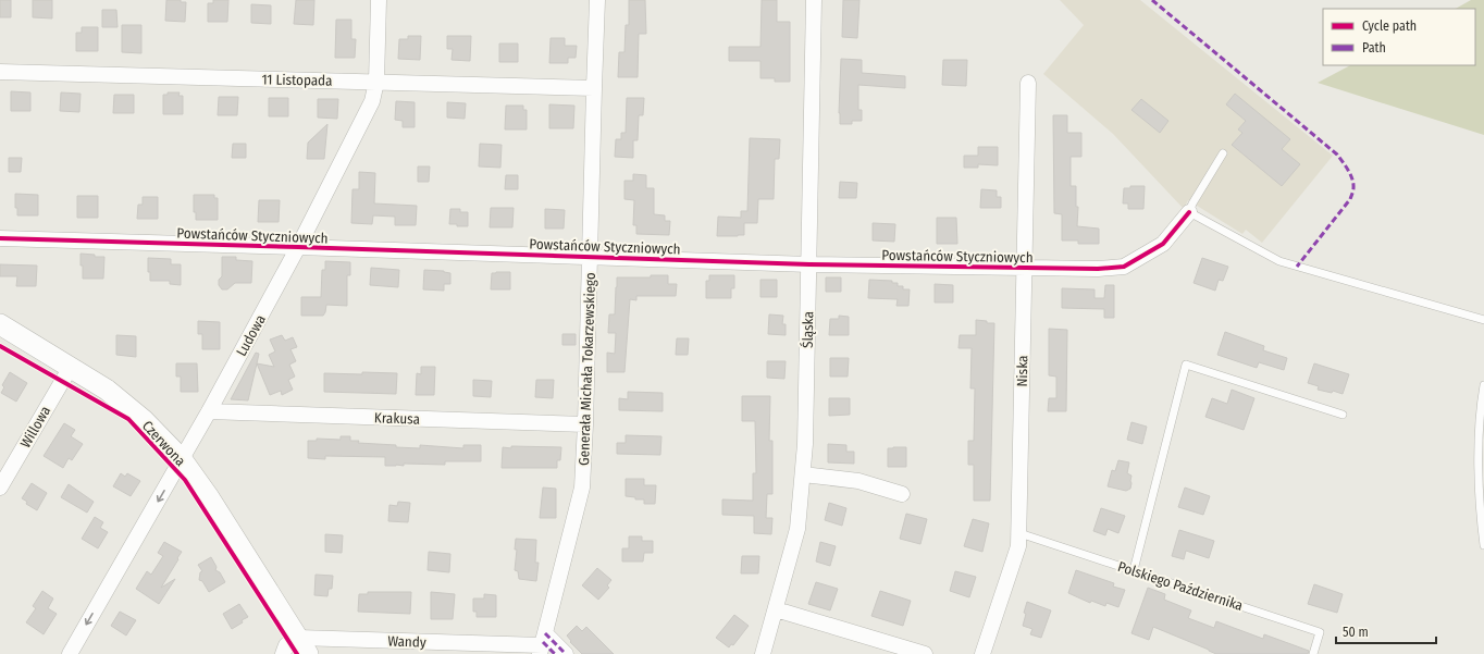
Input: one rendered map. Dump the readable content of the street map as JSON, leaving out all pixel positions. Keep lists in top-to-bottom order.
{
  "streets": {
    "main road": ["Czerwona"],
    "street": [
      "11 Listopada",
      "Powstańców Styczniowych",
      "Śląska",
      "Ludowa",
      "Generała Michała Tokarzewskiego",
      "Niska",
      "Krakusa",
      "Willowa",
      "Wandy"
    ],
    "lane": ["Polskiego Października"]
  },
  "crossings": [
    ["11 Listopada", "Ludowa"],
    ["11 Listopada", "Generała Michała Tokarzewskiego"],
    ["Powstańców Styczniowych", "Śląska"],
    ["Powstańców Styczniowych", "Ludowa"],
    ["Powstańców Styczniowych", "Generała Michała Tokarzewskiego"],
    ["Powstańców Styczniowych", "Niska"],
    ["Ludowa", "Krakusa"],
    ["Ludowa", "Czerwona"],
    ["Generała Michała Tokarzewskiego", "Krakusa"],
    ["Generała Michała Tokarzewskiego", "Wandy"],
    ["Niska", "Polskiego Października"],
    ["Willowa", "Czerwona"],
    ["Czerwona", "Wandy"]
  ],
  "legend": ["Cycle path", "Path"],
  "scale_bar": "50 m"
}
